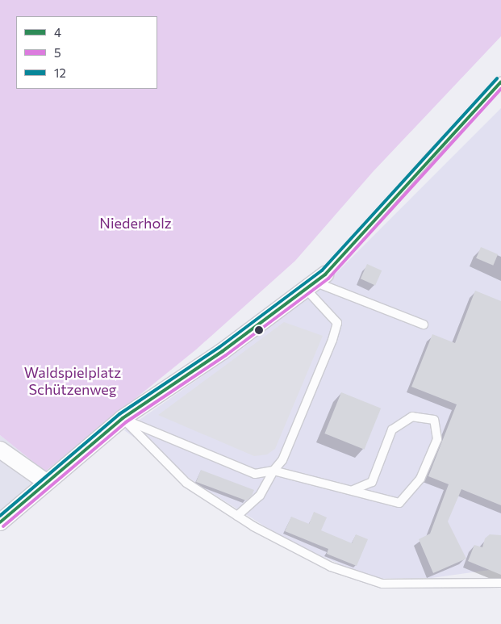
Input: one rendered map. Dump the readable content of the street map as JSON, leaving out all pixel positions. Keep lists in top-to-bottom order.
{
  "parks": ["Niederholz", "Waldspielplatz Schützenweg"],
  "lines": ["transit line 12", "transit line 4", "transit line 5"],
  "legend": ["4", "5", "12"]
}
